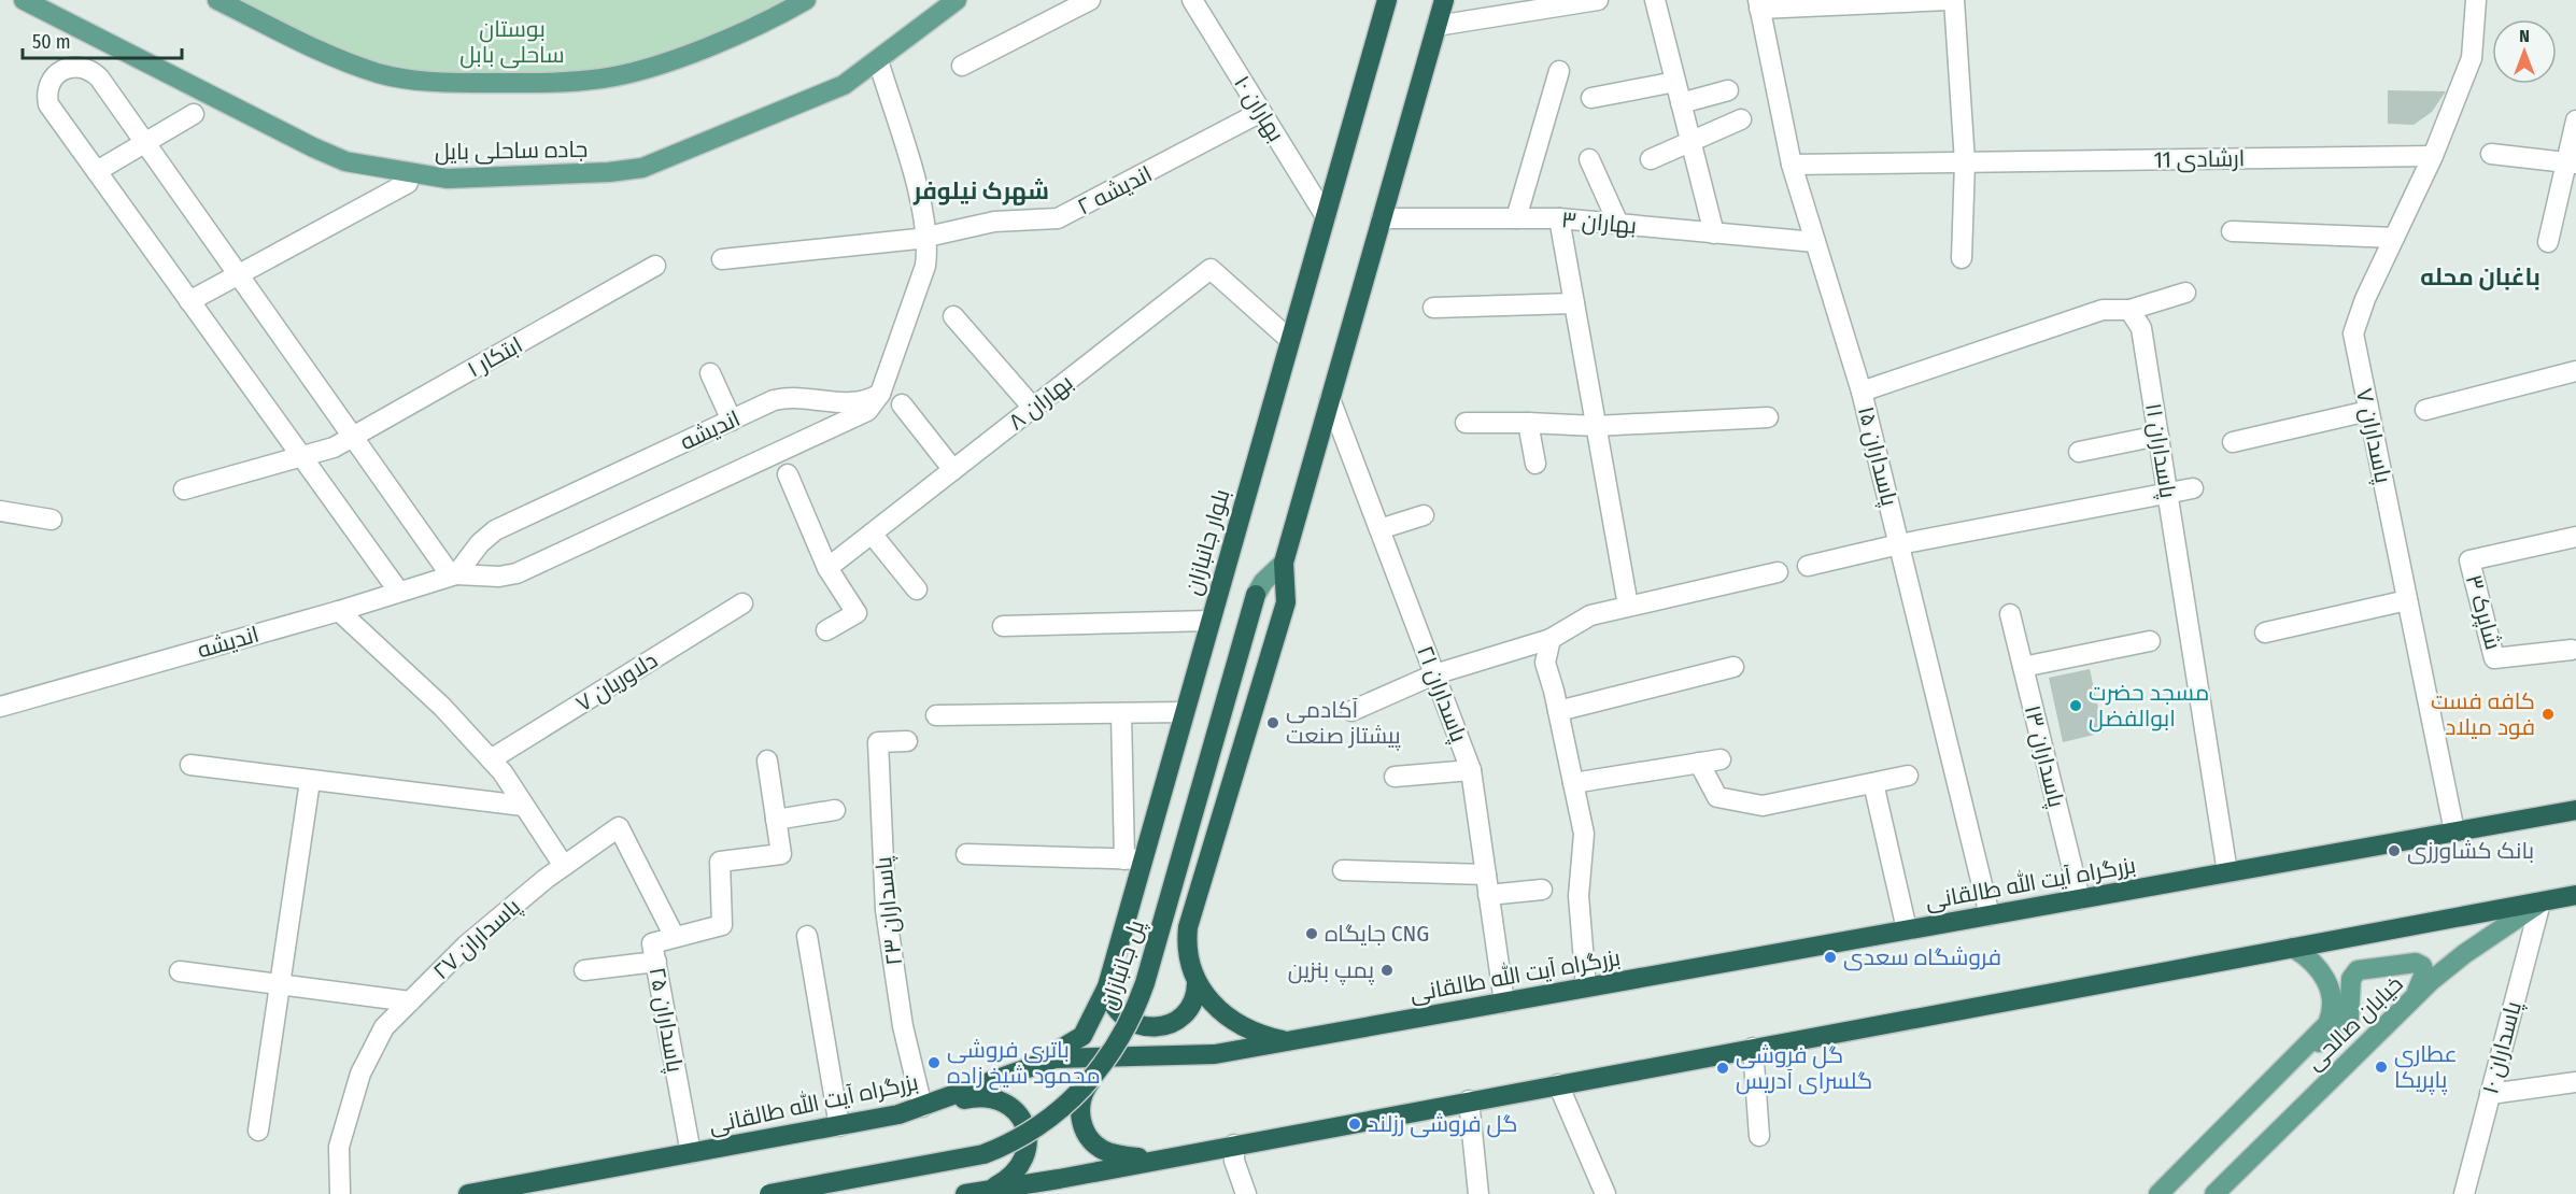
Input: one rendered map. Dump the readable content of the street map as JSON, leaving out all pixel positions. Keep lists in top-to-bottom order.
{
  "streets": {
    "highway": ["بلوار جانبازان", "بزرگراه آیت الله طالقانی", "پل جانبازان"],
    "main road": ["جاده ساحلی بایل", "خیابان صالحی"],
    "street": [
      "بهاران ۱۰",
      "ارشادی 11",
      "اندیشه ۲",
      "بهاران ۳",
      "ابتکار ۱",
      "بهاران ۸",
      "اندیشه",
      "پاسداران ۷",
      "پاسداران ١١",
      "پاسداران ۱۵",
      "شاپرک ۳",
      "دلاوریان ۷",
      "پاسداران ۲۱",
      "پاسداران ۱۳",
      "پاسداران ۲۳",
      "پاسداران ۲۷",
      "پاسداران ۲۵",
      "پاسداران ١٠"
    ]
  },
  "crossings": [
    ["بهاران ۱۰", "اندیشه ۲"],
    ["بهاران ۱۰", "بلوار جانبازان"],
    ["ارشادی 11", "پاسداران ۷"],
    ["ارشادی 11", "پاسداران ۱۵"],
    ["بهاران ۳", "پاسداران ۱۵"],
    ["بهاران ۸", "بلوار جانبازان"],
    ["پاسداران ۷", "بزرگراه آیت الله طالقانی"],
    ["پاسداران ١١", "بزرگراه آیت الله طالقانی"],
    ["پاسداران ۱۵", "بزرگراه آیت الله طالقانی"],
    ["بلوار جانبازان", "بزرگراه آیت الله طالقانی"],
    ["پاسداران ۲۱", "بزرگراه آیت الله طالقانی"],
    ["پاسداران ۱۳", "بزرگراه آیت الله طالقانی"],
    ["بزرگراه آیت الله طالقانی", "پاسداران ۲۳"],
    ["بزرگراه آیت الله طالقانی", "پاسداران ۲۵"],
    ["پاسداران ۲۷", "پاسداران ۲۵"],
    ["خیابان صالحی", "پاسداران ١٠"]
  ],
  "districts": ["شهرک نیلوفر", "باغبان محله"],
  "parks": ["بوستان ساحلی بابل"],
  "places": [
    "مسجد حضرت ابوالفضل",
    "کافه فست فود میلاد",
    "آکادمی پیشتاز صنعت",
    "بانک کشاورزی",
    "جایگاه CNG",
    "فروشگاه سعدی",
    "پمپ بنزین",
    "باتری فروشی محمود شیخ زاده",
    "عطاری پاپریکا",
    "گل فروشی گلسرای آدریس",
    "گل فروشی رزلند"
  ],
  "scale_bar": "50 m",
  "north": "top"
}
